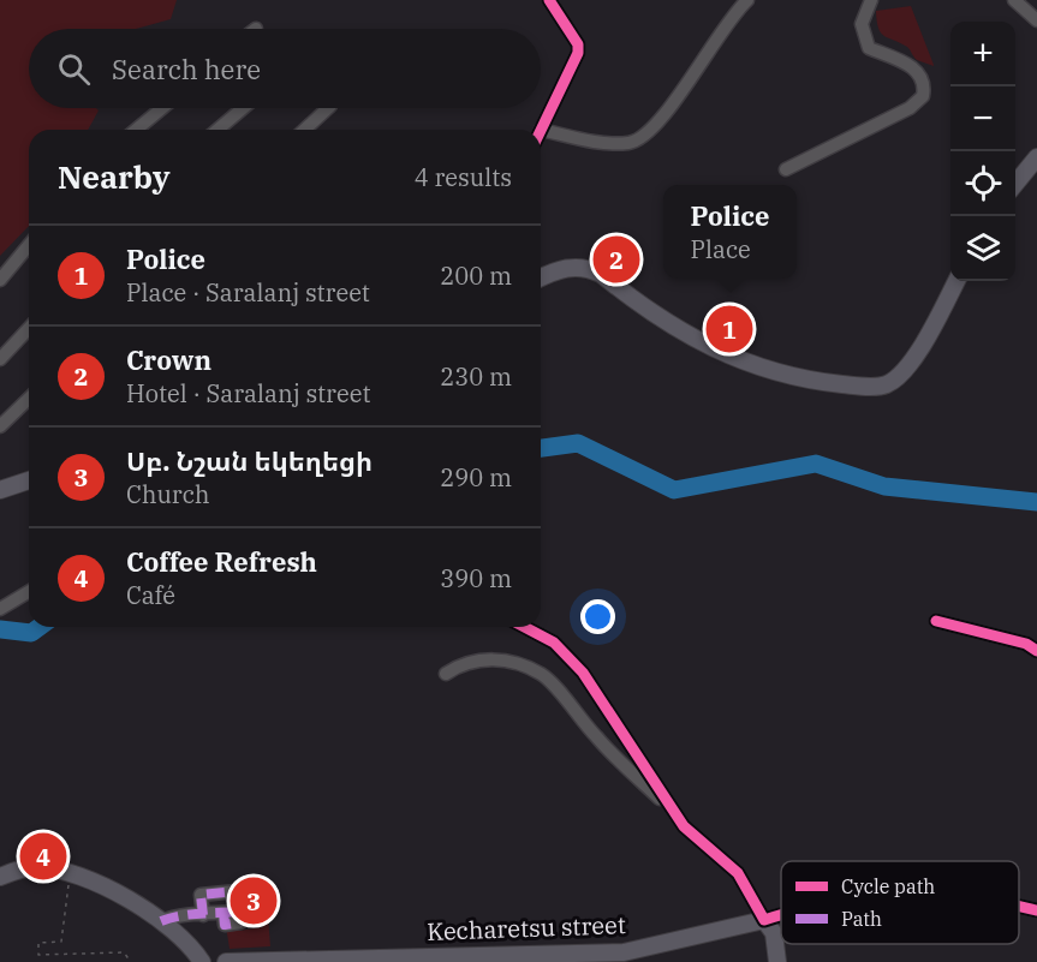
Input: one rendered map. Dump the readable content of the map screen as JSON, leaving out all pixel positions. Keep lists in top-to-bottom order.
{
  "streets": {
    "main road": ["Kecharetsu street"]
  },
  "legend": ["Cycle path", "Path"],
  "page": {
    "map_buttons": ["+", "−"],
    "search": "Search here",
    "heading": ["Nearby", "4 results"],
    "popup": ["Police", "Place"],
    "list": [
      {
        "mark": "1",
        "name": "Police",
        "note": "Place · Saralanj street",
        "value": "200 m"
      },
      {
        "mark": "2",
        "name": "Crown",
        "note": "Hotel · Saralanj street",
        "value": "230 m"
      },
      {
        "mark": "3",
        "name": "Սբ. Նշան եկեղեցի",
        "note": "Church",
        "value": "290 m"
      },
      {
        "mark": "4",
        "name": "Coffee Refresh",
        "note": "Café",
        "value": "390 m"
      }
    ],
    "pins": [
      "2",
      "1",
      "4",
      "3"
    ]
  }
}
